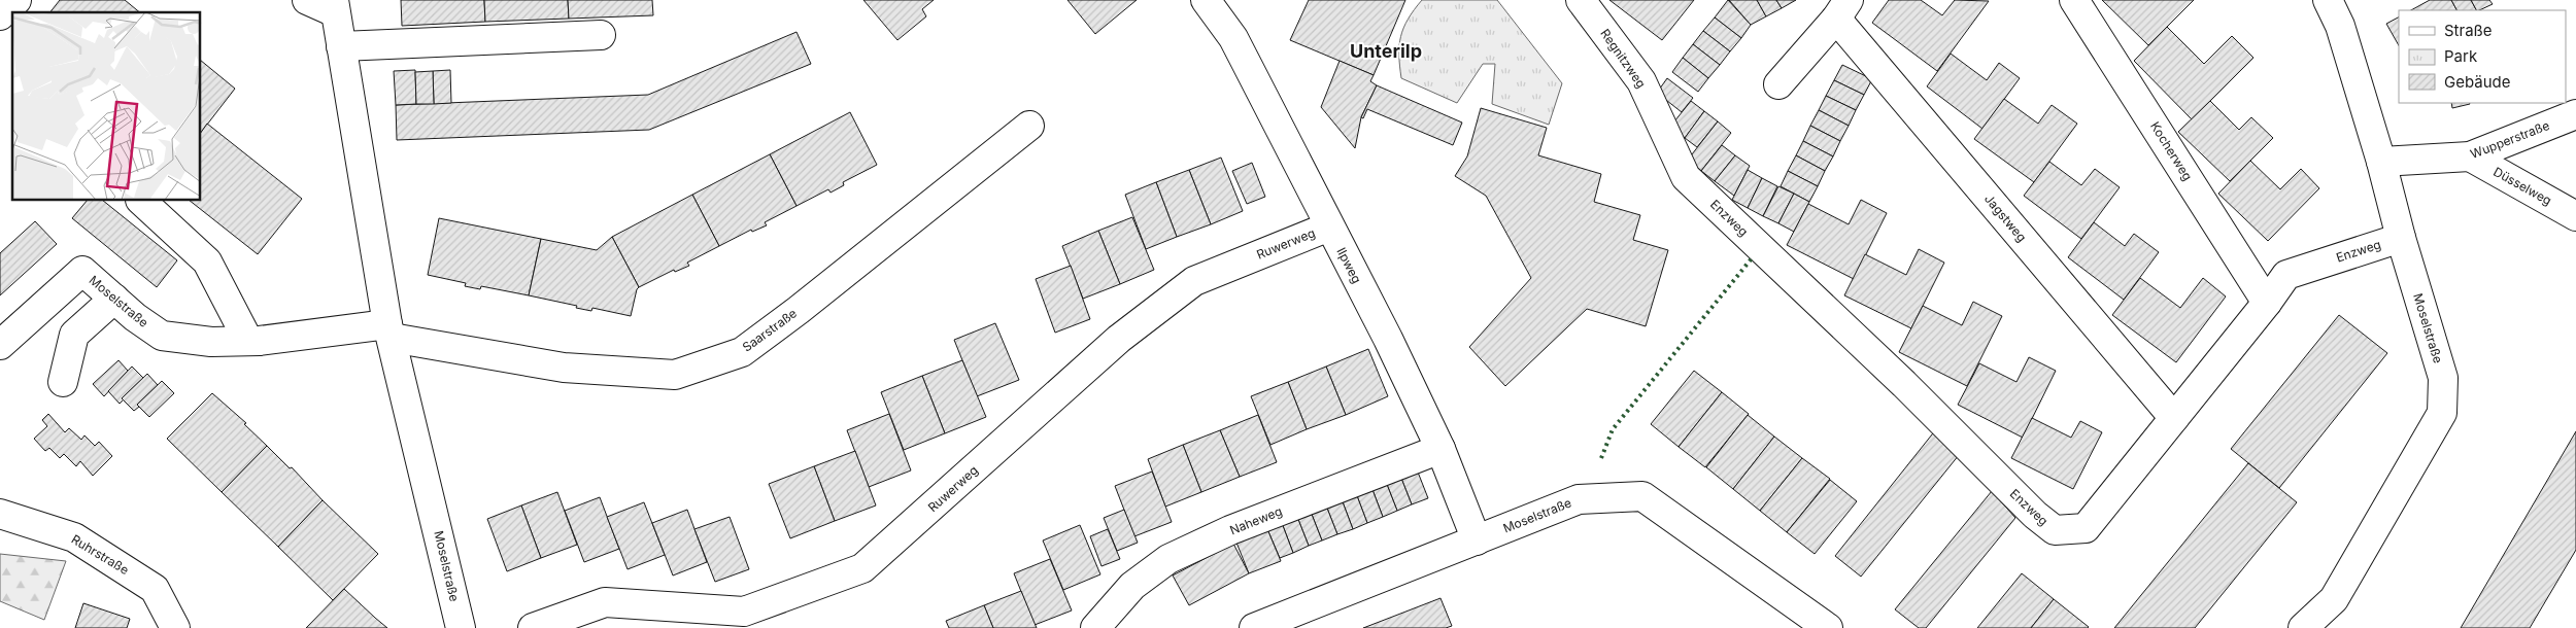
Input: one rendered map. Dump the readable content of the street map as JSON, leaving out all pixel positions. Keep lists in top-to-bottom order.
{
  "streets": {
    "street": [
      "Regnitzweg",
      "Wupperstraße",
      "Kocherweg",
      "Düsselweg",
      "Enzweg",
      "Jagstweg",
      "Ruwerweg",
      "Ilpweg",
      "Moselstraße",
      "Saarstraße",
      "Naheweg",
      "Ruhrstraße"
    ]
  },
  "crossings": [
    ["Regnitzweg", "Enzweg"],
    ["Wupperstraße", "Düsselweg"],
    ["Wupperstraße", "Moselstraße"],
    ["Kocherweg", "Enzweg"],
    ["Enzweg", "Jagstweg"],
    ["Enzweg", "Moselstraße"],
    ["Ruwerweg", "Ilpweg"],
    ["Ilpweg", "Moselstraße"],
    ["Ilpweg", "Naheweg"],
    ["Moselstraße", "Saarstraße"]
  ],
  "districts": ["Unterilp"],
  "legend": ["Straße", "Park", "Gebäude"]
}
